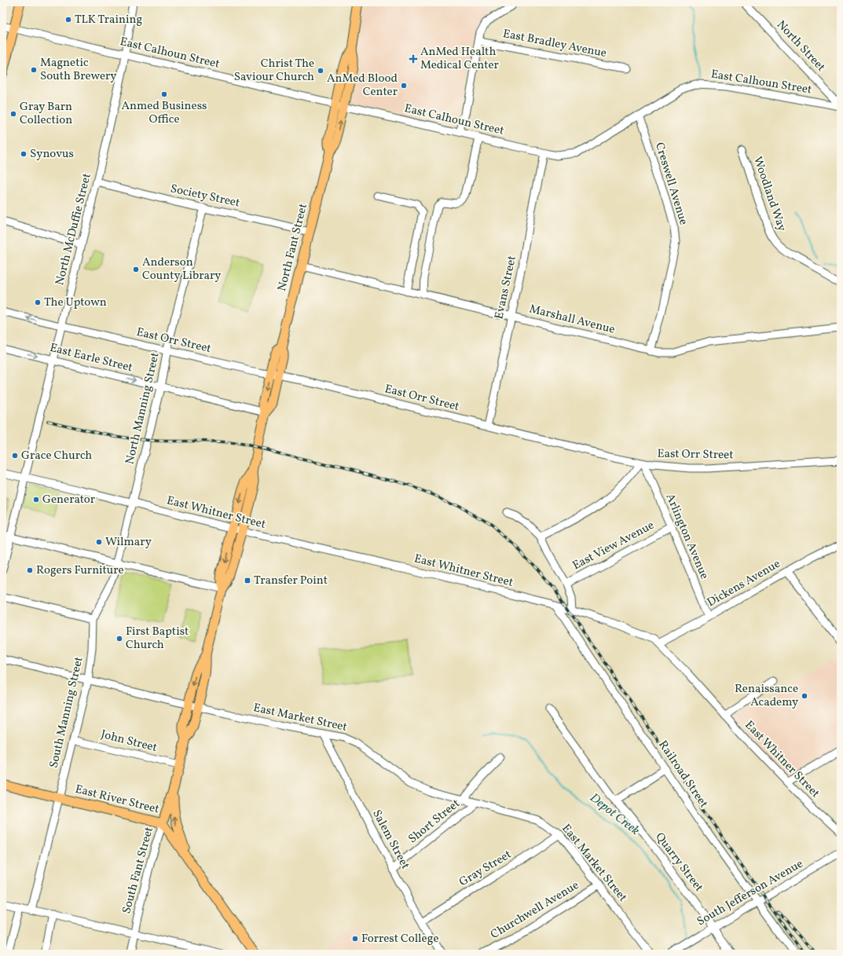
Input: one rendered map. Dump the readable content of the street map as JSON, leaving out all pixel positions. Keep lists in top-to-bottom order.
{
  "streets": {
    "main road": ["North Fant Street", "East River Street", "South Fant Street"],
    "street": [
      "East Bradley Avenue",
      "North Street",
      "East Calhoun Street",
      "Creswell Avenue",
      "Woodland Way",
      "Society Street",
      "North McDuffie Street",
      "Evans Street",
      "Marshall Avenue",
      "East Orr Street",
      "East Earle Street",
      "North Manning Street",
      "East Whitner Street",
      "Arlington Avenue",
      "East View Avenue",
      "Dickens Avenue",
      "South Manning Street",
      "East Market Street",
      "John Street",
      "Railroad Street",
      "Short Street",
      "Salem Street",
      "Quarry Street",
      "Gray Street",
      "South Jefferson Avenue",
      "Churchwell Avenue"
    ]
  },
  "crossings": [
    ["North Street", "East Calhoun Street"],
    ["East Calhoun Street", "Creswell Avenue"],
    ["East Calhoun Street", "North McDuffie Street"],
    ["East Calhoun Street", "North Fant Street"],
    ["East Calhoun Street", "Evans Street"],
    ["Creswell Avenue", "Marshall Avenue"],
    ["Society Street", "North McDuffie Street"],
    ["Society Street", "North Fant Street"],
    ["Society Street", "North Manning Street"],
    ["North McDuffie Street", "East Orr Street"],
    ["North McDuffie Street", "East Earle Street"],
    ["North McDuffie Street", "East Whitner Street"],
    ["North Fant Street", "Marshall Avenue"],
    ["North Fant Street", "East Orr Street"],
    ["North Fant Street", "East Earle Street"],
    ["North Fant Street", "East Whitner Street"],
    ["North Fant Street", "South Fant Street"],
    ["Evans Street", "Marshall Avenue"],
    ["Evans Street", "East Orr Street"],
    ["East Orr Street", "North Manning Street"],
    ["East Orr Street", "Arlington Avenue"],
    ["East Earle Street", "North Manning Street"],
    ["North Manning Street", "East Whitner Street"],
    ["North Manning Street", "South Manning Street"],
    ["East Whitner Street", "Dickens Avenue"],
    ["East Whitner Street", "South Manning Street"],
    ["East Whitner Street", "Railroad Street"],
    ["East Whitner Street", "South Fant Street"],
    ["Arlington Avenue", "East View Avenue"],
    ["Arlington Avenue", "Dickens Avenue"],
    ["South Manning Street", "East Market Street"],
    ["South Manning Street", "John Street"],
    ["South Manning Street", "East River Street"],
    ["East Market Street", "Short Street"],
    ["East Market Street", "Salem Street"],
    ["East Market Street", "Gray Street"],
    ["East Market Street", "South Fant Street"],
    ["East Market Street", "Churchwell Avenue"],
    ["John Street", "South Fant Street"],
    ["Railroad Street", "South Jefferson Avenue"],
    ["East River Street", "South Fant Street"],
    ["Short Street", "Salem Street"],
    ["Salem Street", "Gray Street"],
    ["Quarry Street", "South Jefferson Avenue"]
  ],
  "one_way": ["East Earle Street"],
  "water": ["Depot Creek"],
  "places": {
    "other": [
      "TLK Training",
      "Magnetic South Brewery",
      "Christ The Saviour Church",
      "AnMed Blood Center",
      "Anmed Business Office",
      "Gray Barn Collection",
      "Synovus",
      "Anderson County Library",
      "The Uptown",
      "Grace Church",
      "Generator",
      "Wilmary",
      "Rogers Furniture",
      "First Baptist Church",
      "Renaissance Academy",
      "Forrest College"
    ],
    "health": ["AnMed Health Medical Center"],
    "transit": ["Transfer Point"]
  }
}
